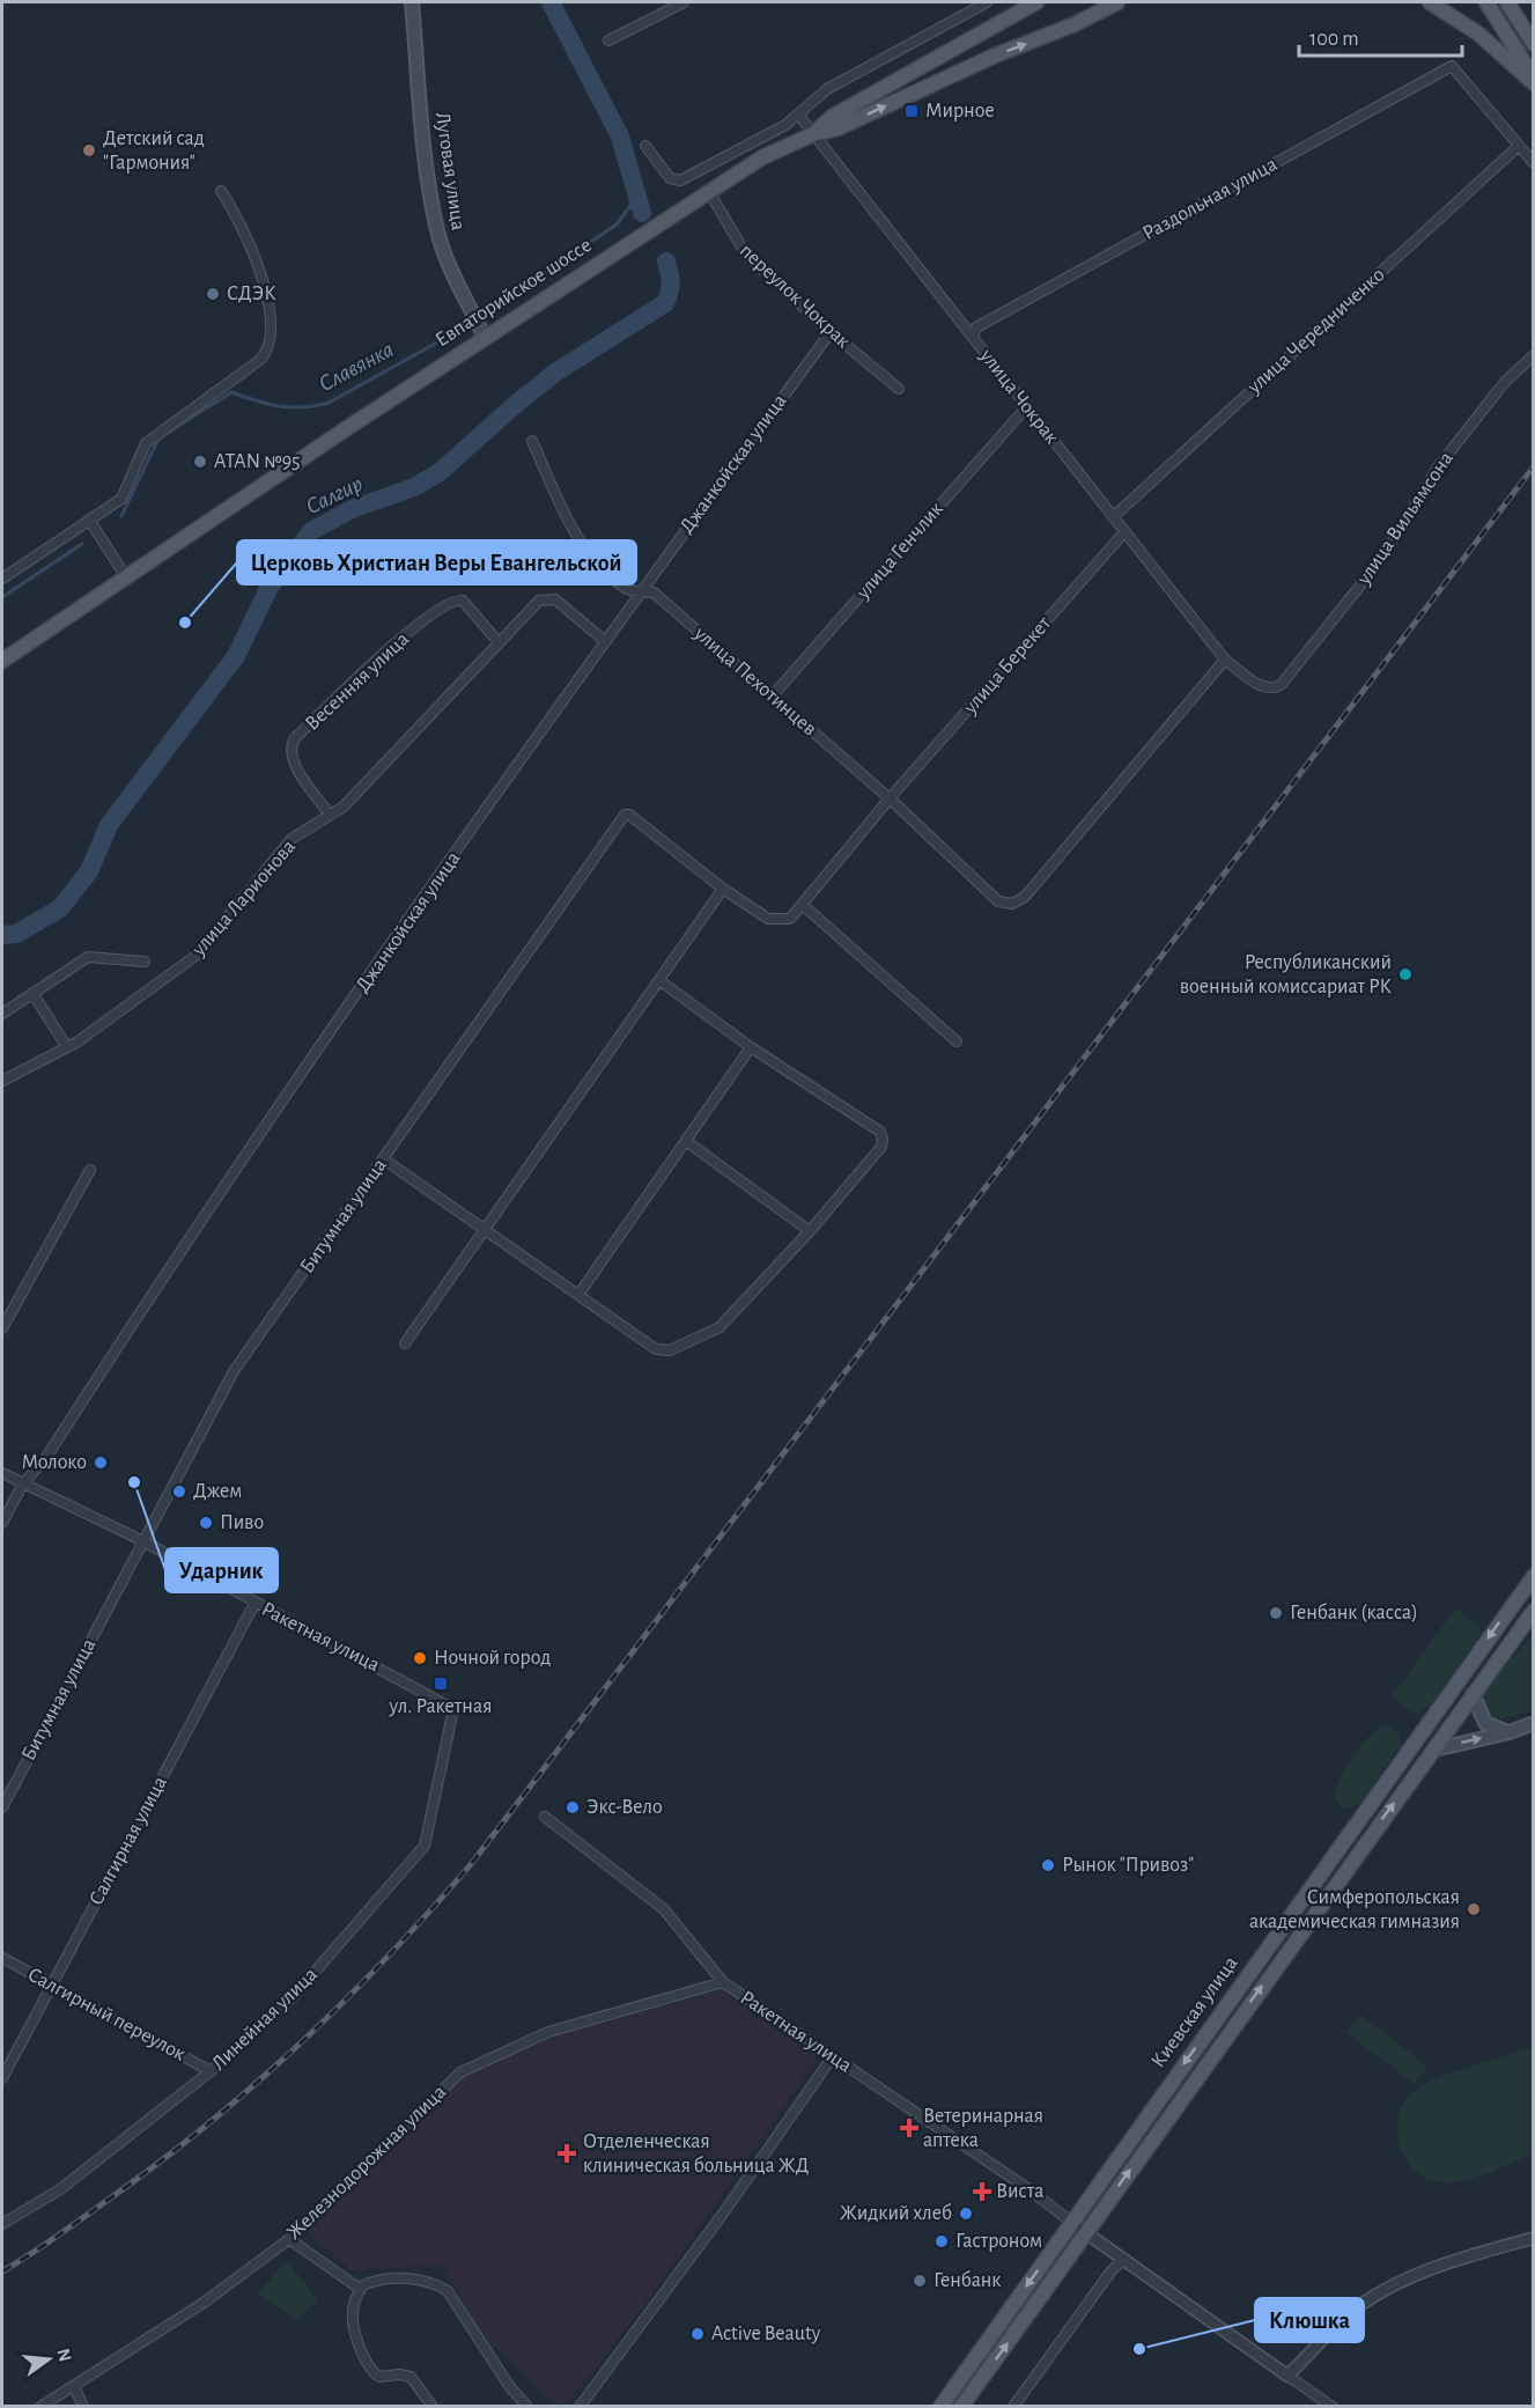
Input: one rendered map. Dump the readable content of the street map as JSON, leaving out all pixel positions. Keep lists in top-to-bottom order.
{
  "streets": {
    "main road": ["Луговая улица", "Евпаторийское шоссе", "Киевская улица"],
    "street": [
      "Раздольная улица",
      "переулок Чокрак",
      "улица Чередниченко",
      "улица Чокрак",
      "Джанкойская улица",
      "улица Вильямсона",
      "улица Генчлик",
      "улица Берекет",
      "Весенняя улица",
      "улица Пехотинцев",
      "улица Ларионова",
      "Битумная улица",
      "Ракетная улица",
      "Салгирная улица",
      "Салгирный переулок",
      "Линейная улица",
      "Железнодорожная улица"
    ]
  },
  "crossings": [
    ["Луговая улица", "Евпаторийское шоссе"],
    ["Раздольная улица", "улица Чередниченко"],
    ["Раздольная улица", "улица Чокрак"],
    ["Евпаторийское шоссе", "переулок Чокрак"],
    ["Евпаторийское шоссе", "улица Чокрак"],
    ["переулок Чокрак", "Джанкойская улица"],
    ["улица Чередниченко", "улица Чокрак"],
    ["улица Чокрак", "улица Вильямсона"],
    ["улица Чокрак", "улица Генчлик"],
    ["улица Чокрак", "улица Берекет"],
    ["улица Чокрак", "улица Пехотинцев"],
    ["Джанкойская улица", "улица Пехотинцев"],
    ["Джанкойская улица", "улица Ларионова"],
    ["Джанкойская улица", "Ракетная улица"],
    ["улица Генчлик", "улица Пехотинцев"],
    ["улица Берекет", "улица Пехотинцев"],
    ["улица Берекет", "Битумная улица"],
    ["Весенняя улица", "улица Ларионова"],
    ["Битумная улица", "Ракетная улица"],
    ["Ракетная улица", "Салгирная улица"],
    ["Ракетная улица", "Киевская улица"],
    ["Ракетная улица", "Линейная улица"],
    ["Ракетная улица", "Железнодорожная улица"],
    ["Салгирная улица", "Салгирный переулок"],
    ["Салгирный переулок", "Линейная улица"]
  ],
  "water": ["Славянка", "Салгир"],
  "places": {
    "transit": ["Мирное", "ул. Ракетная"],
    "other": [
      "Детский сад \"Гармония\"",
      "СДЭК",
      "ATAN №95",
      "Церковь Христиан Веры Евангельской",
      "Республиканский военный комиссариат РК",
      "Молоко",
      "Ударник",
      "Джем",
      "Пиво",
      "Генбанк (касса)",
      "Ночной город",
      "Экс-Вело",
      "Рынок \"Привоз\"",
      "Симферопольская академическая гимназия",
      "Жидкий хлеб",
      "Гастроном",
      "Генбанк",
      "Active Beauty",
      "Клюшка"
    ],
    "health": ["Ветеринарная аптека", "Отделенческая клиническая больница ЖД", "Виста"]
  },
  "scale_bar": "100 m",
  "north": "right"
}
